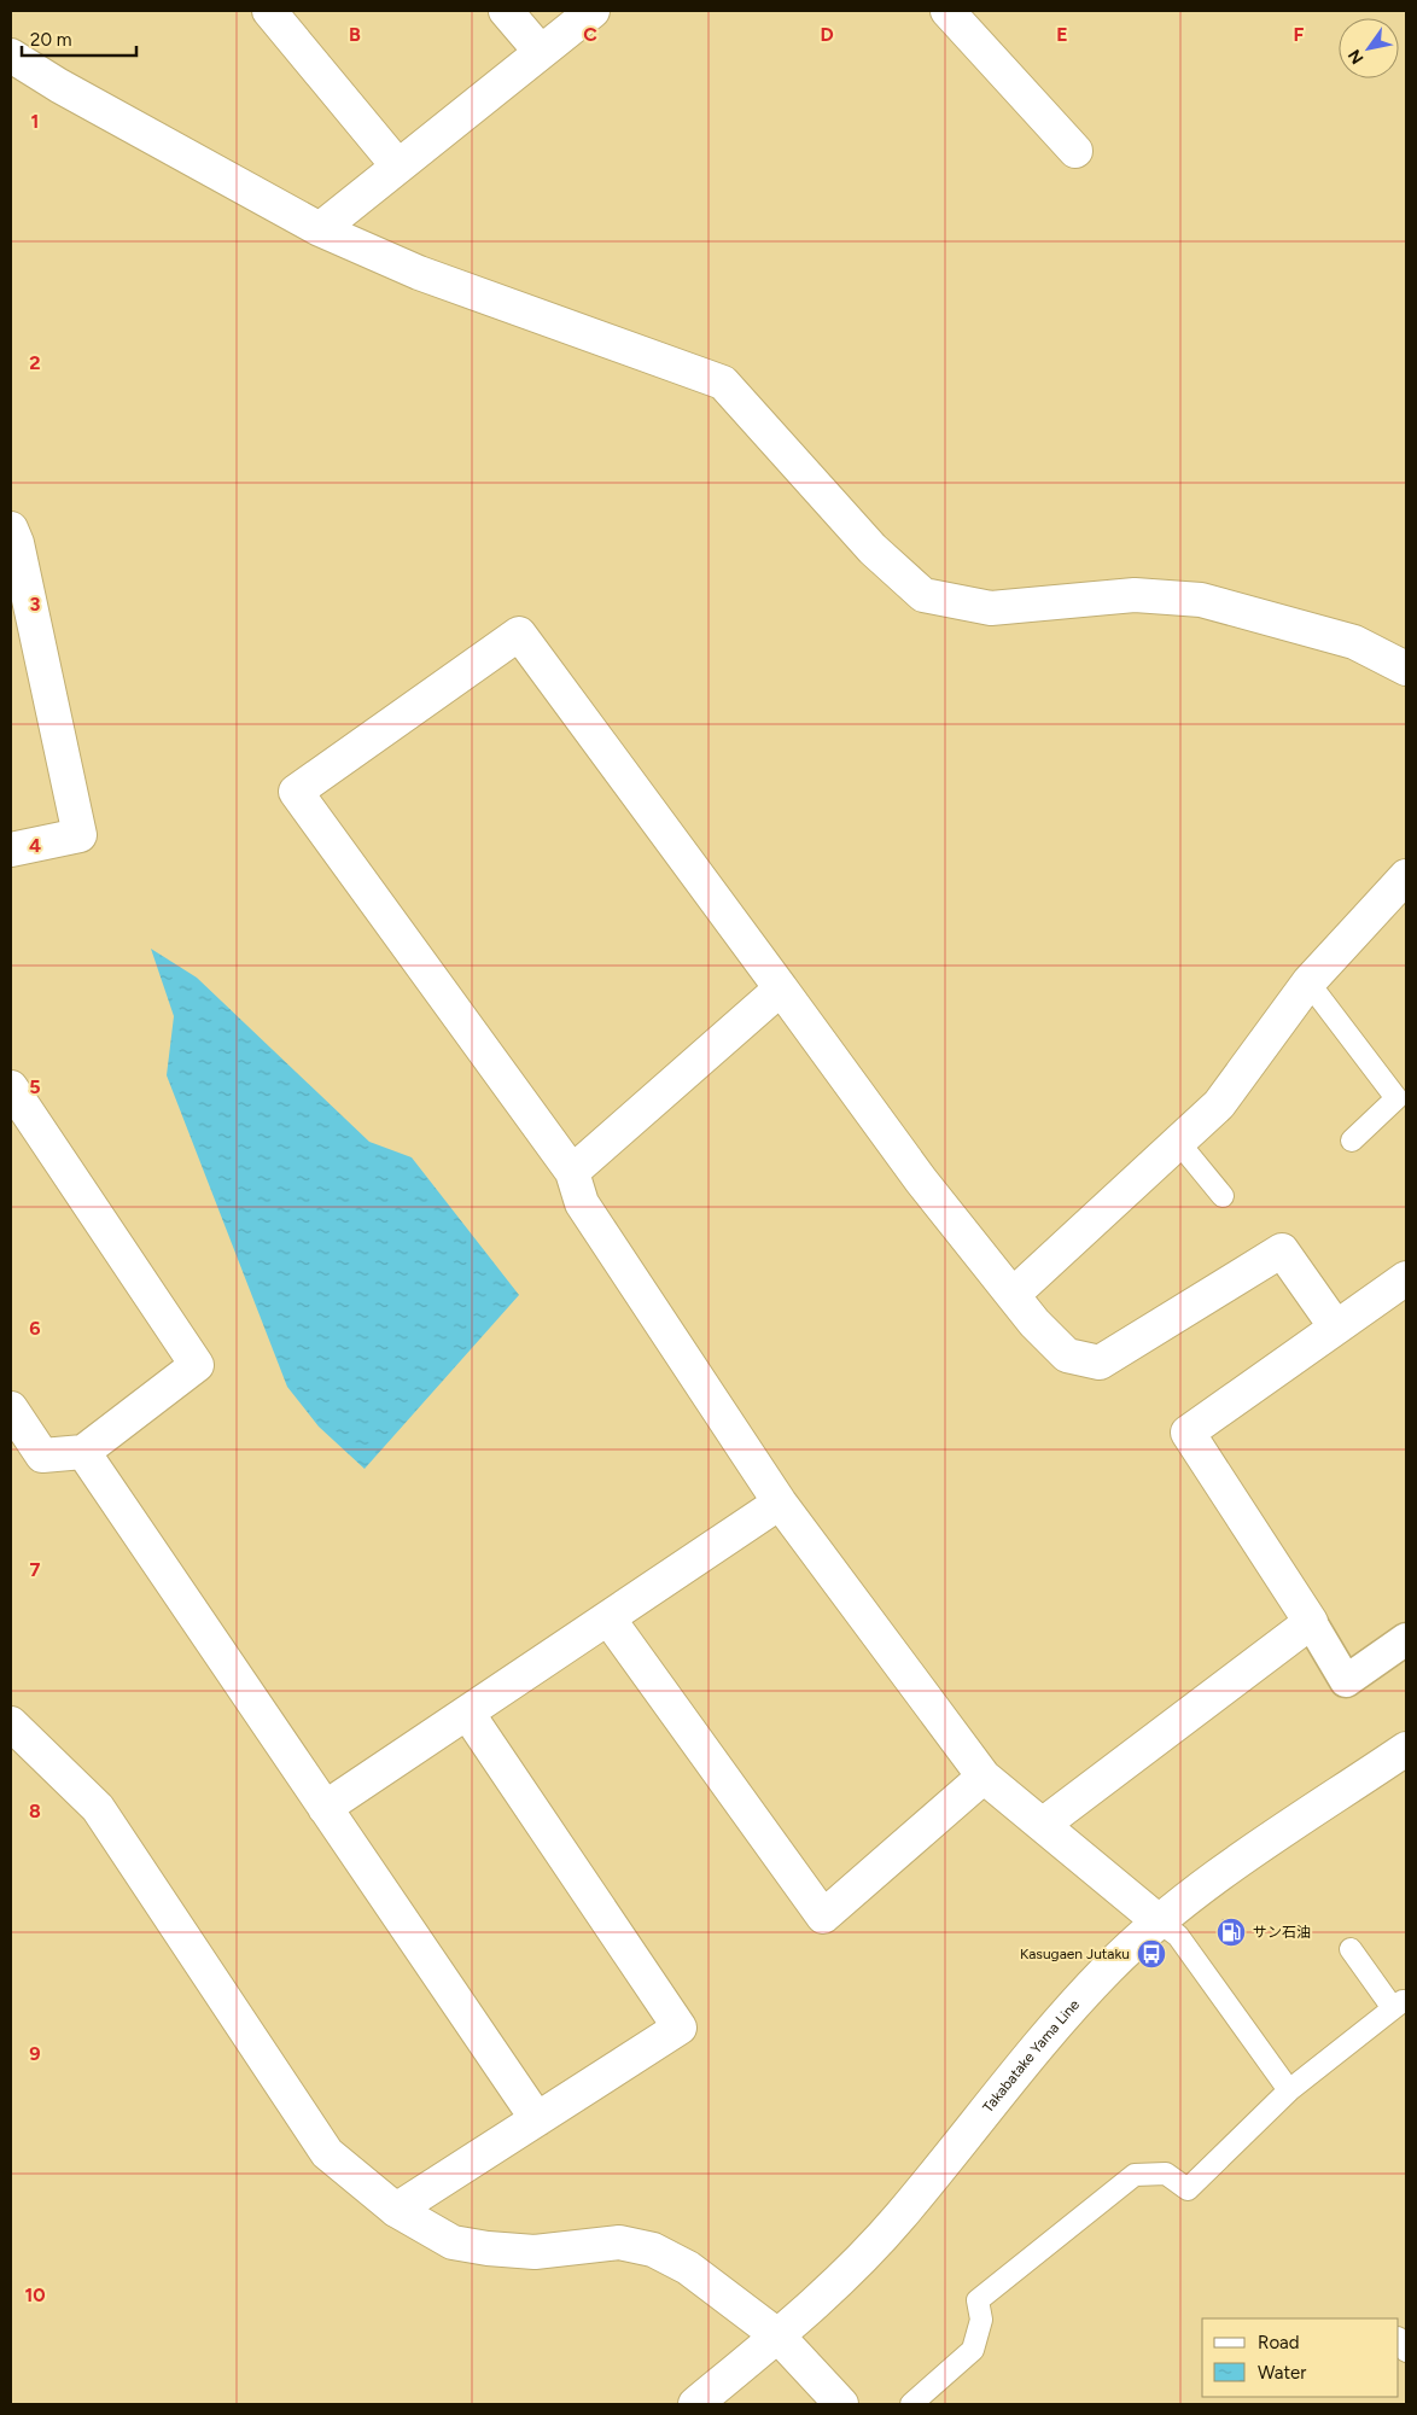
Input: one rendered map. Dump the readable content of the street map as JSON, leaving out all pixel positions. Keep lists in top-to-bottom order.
{
  "streets": {
    "street": ["Takabatake Yama Line"]
  },
  "places": {
    "fuel station": ["サン石油"],
    "bus stop": ["Kasugaen Jutaku"]
  },
  "legend": ["Road", "Water"],
  "scale_bar": "20 m",
  "north": "bottom left",
  "grid": {
    "columns": [
      "B",
      "C",
      "D",
      "E",
      "F"
    ],
    "rows": [
      "1",
      "2",
      "3",
      "4",
      "5",
      "6",
      "7",
      "8",
      "9",
      "10"
    ]
  }
}
